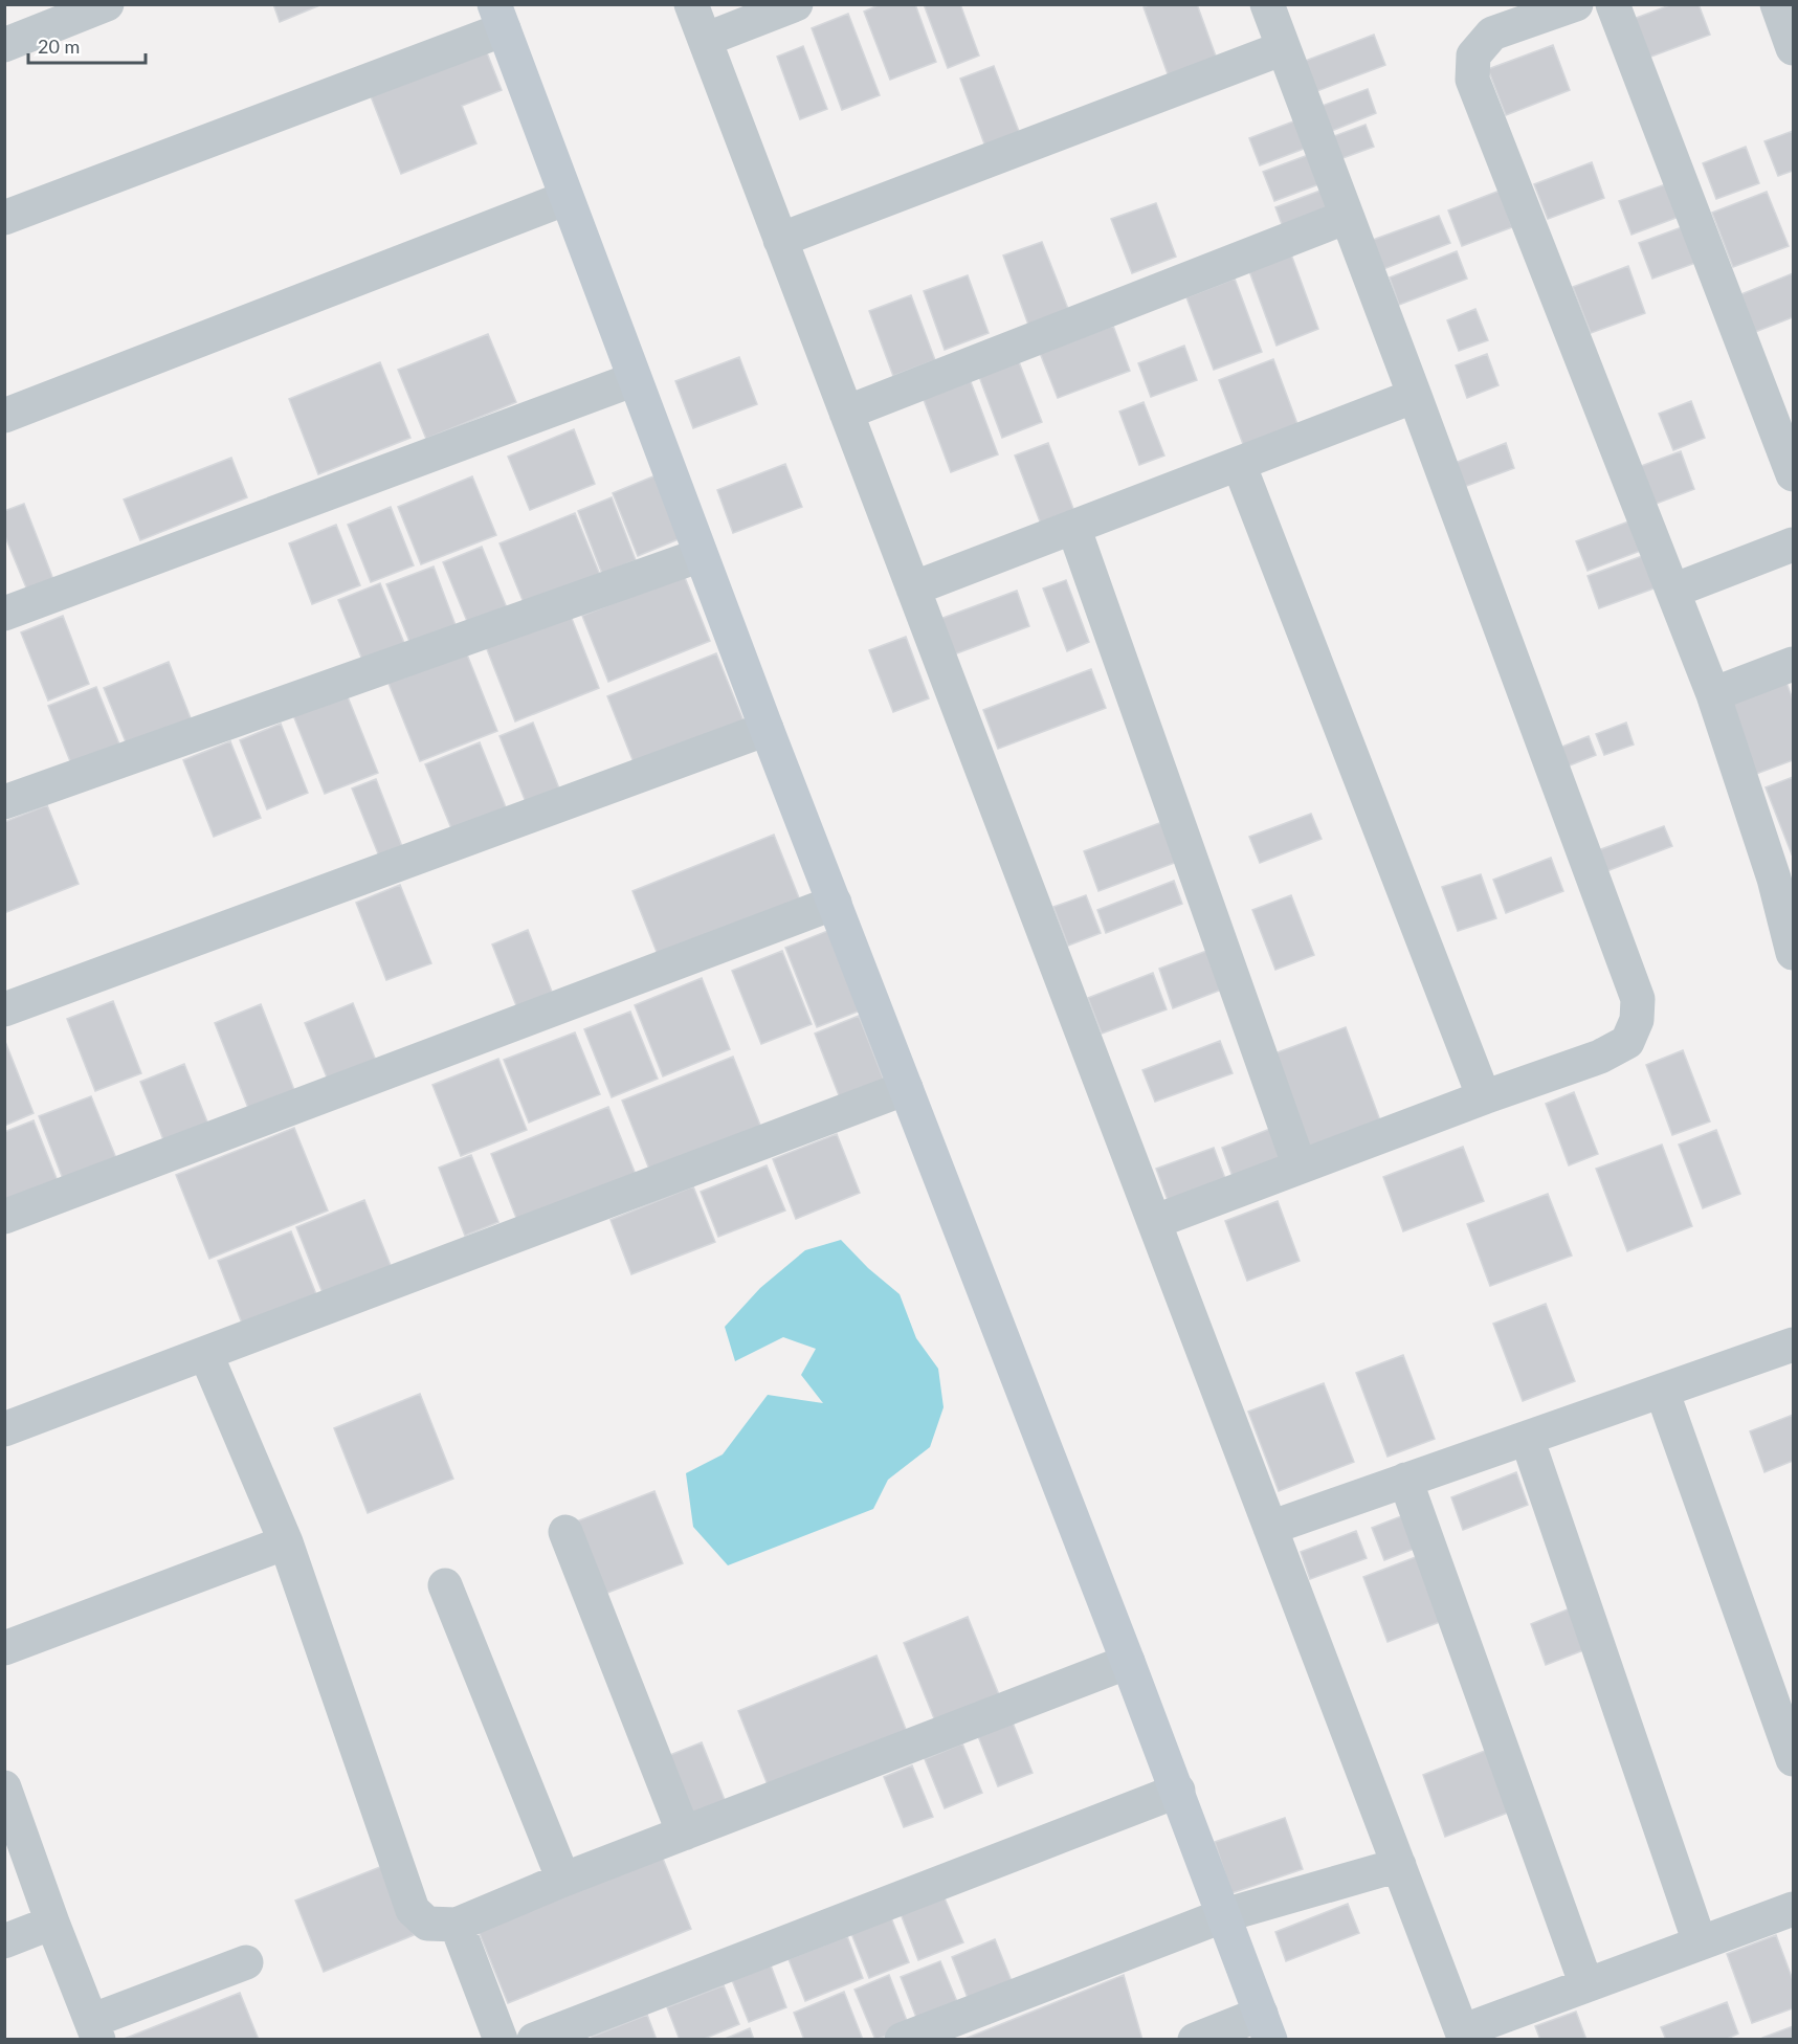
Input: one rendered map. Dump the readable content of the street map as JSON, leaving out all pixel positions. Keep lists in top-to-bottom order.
{
  "scale_bar": "20 m"
}
